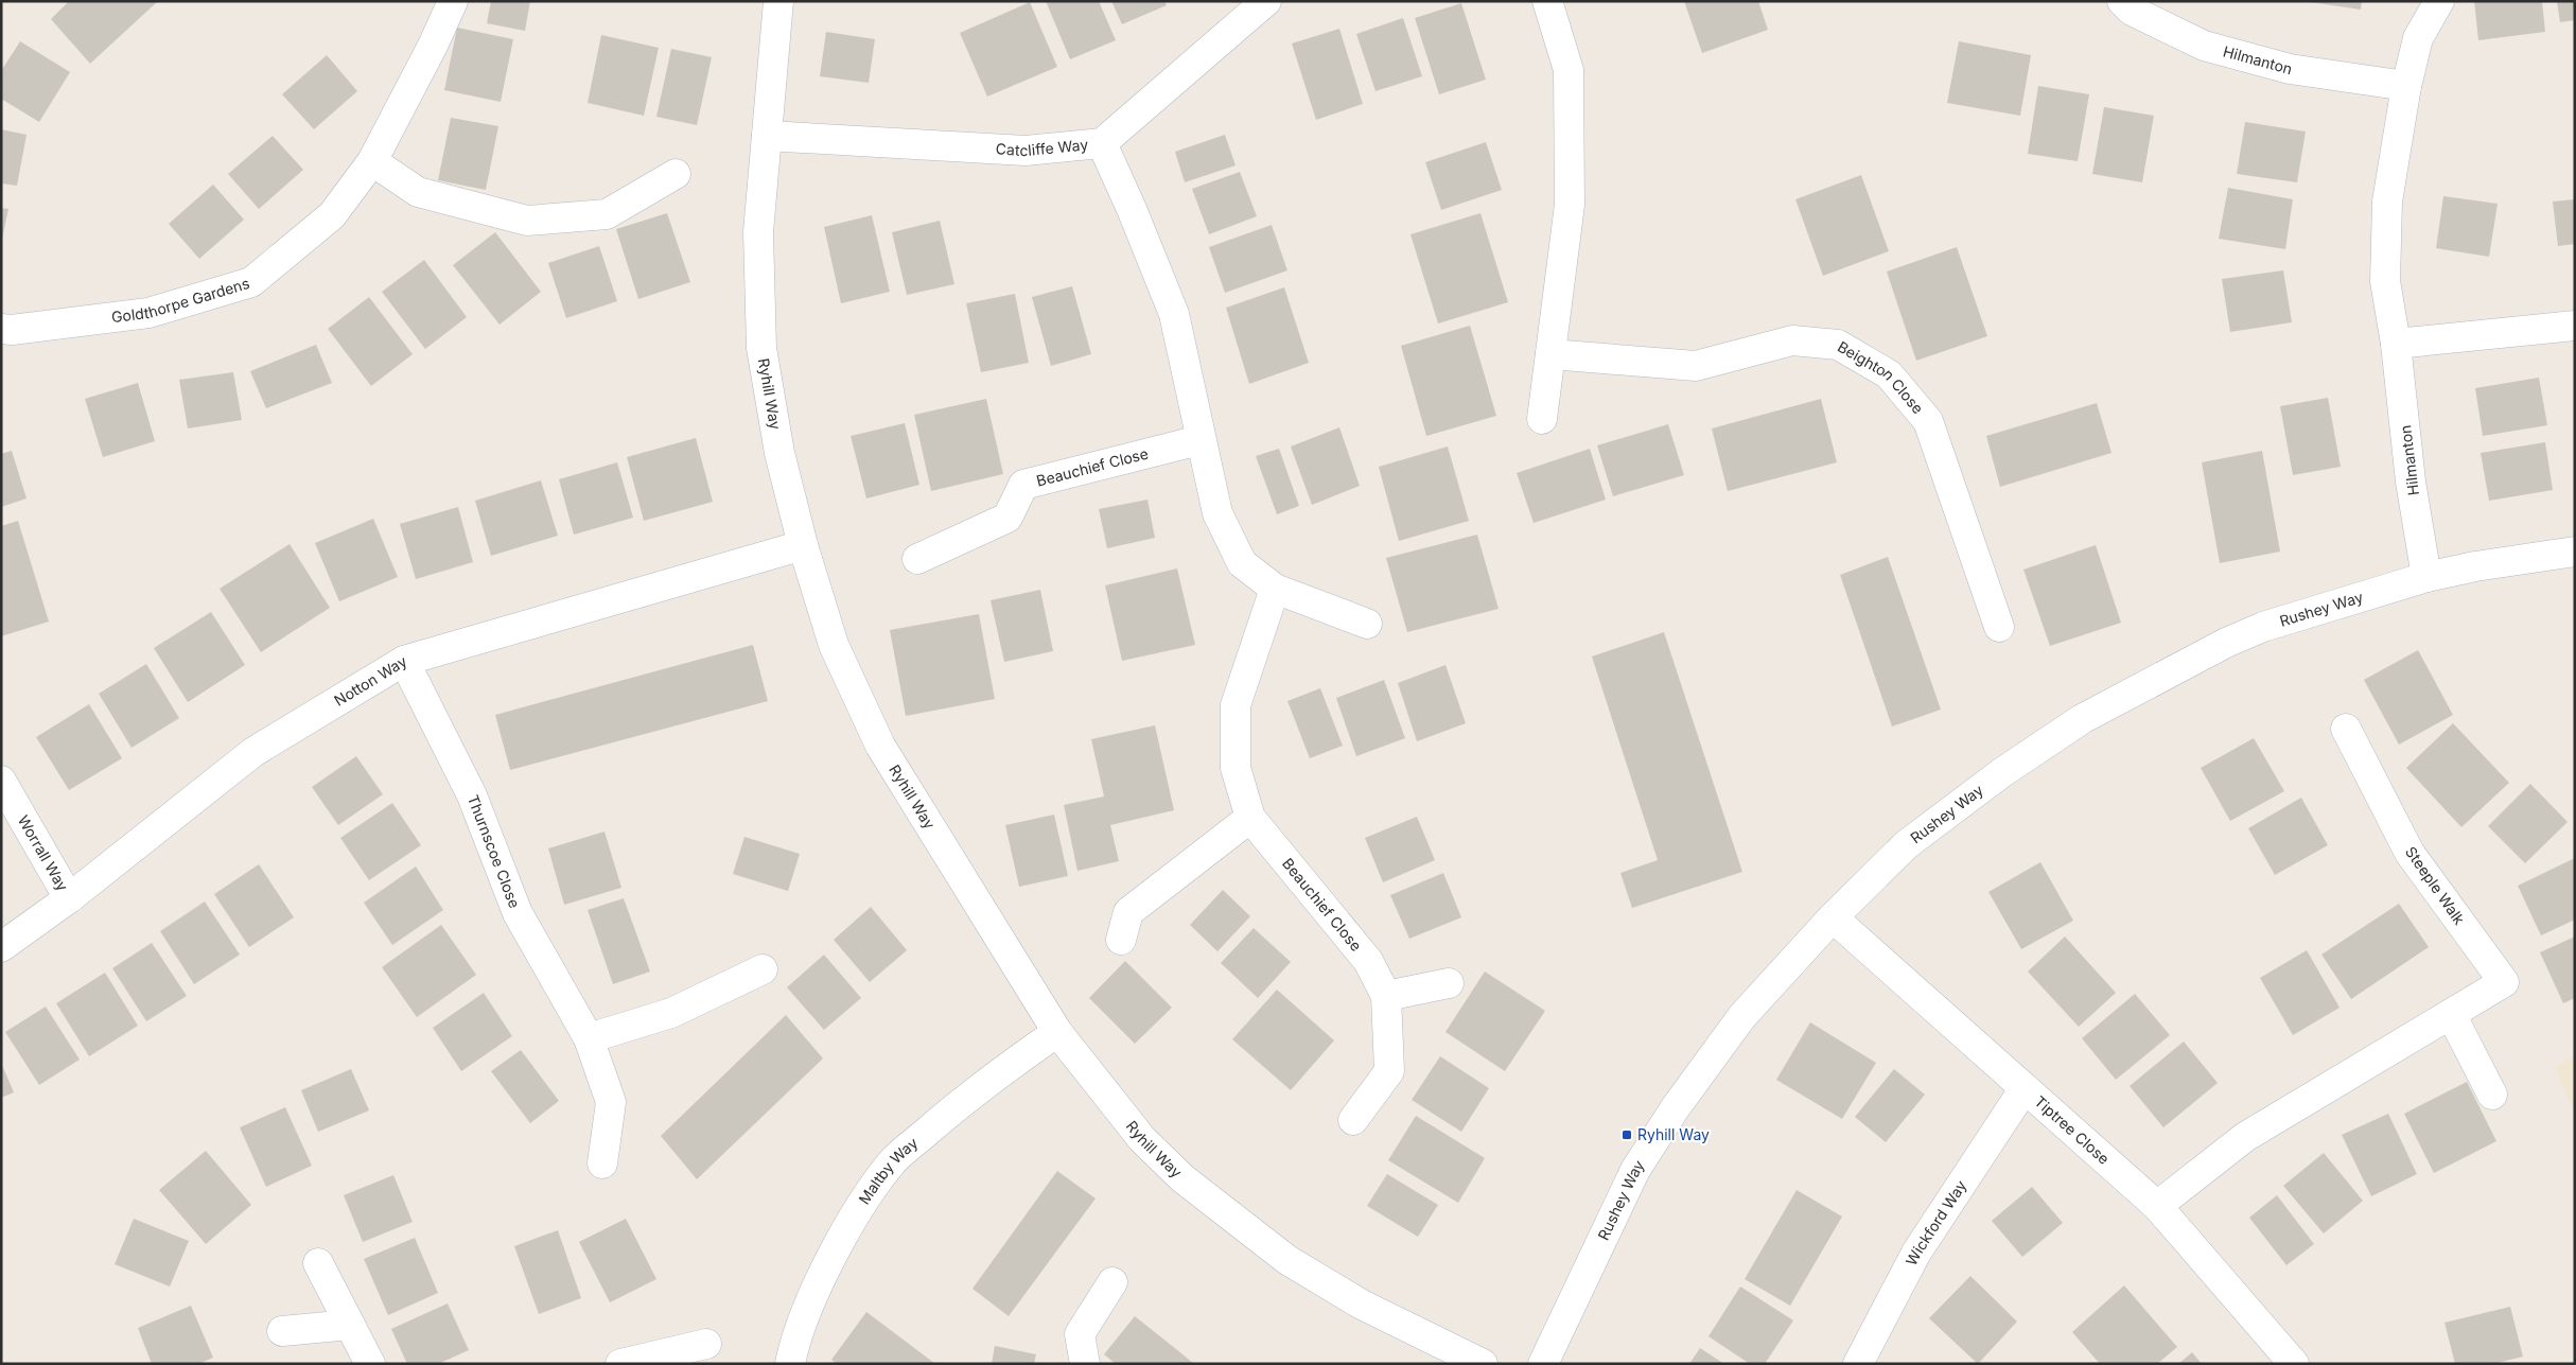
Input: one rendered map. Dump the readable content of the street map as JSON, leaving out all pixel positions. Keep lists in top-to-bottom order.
{
  "streets": {
    "street": [
      "Hilmanton",
      "Catcliffe Way",
      "Goldthorpe Gardens",
      "Beighton Close",
      "Ryhill Way",
      "Beauchief Close",
      "Rushey Way",
      "Notton Way",
      "Thurnscoe Close",
      "Worrall Way",
      "Steeple Walk",
      "Tiptree Close",
      "Maltby Way",
      "Wickford Way"
    ]
  },
  "crossings": [
    ["Hilmanton", "Rushey Way"],
    ["Catcliffe Way", "Ryhill Way"],
    ["Ryhill Way", "Notton Way"],
    ["Ryhill Way", "Maltby Way"],
    ["Rushey Way", "Tiptree Close"],
    ["Notton Way", "Thurnscoe Close"],
    ["Notton Way", "Worrall Way"],
    ["Steeple Walk", "Tiptree Close"],
    ["Tiptree Close", "Wickford Way"]
  ],
  "places": {
    "transit": ["Ryhill Way"]
  }
}
